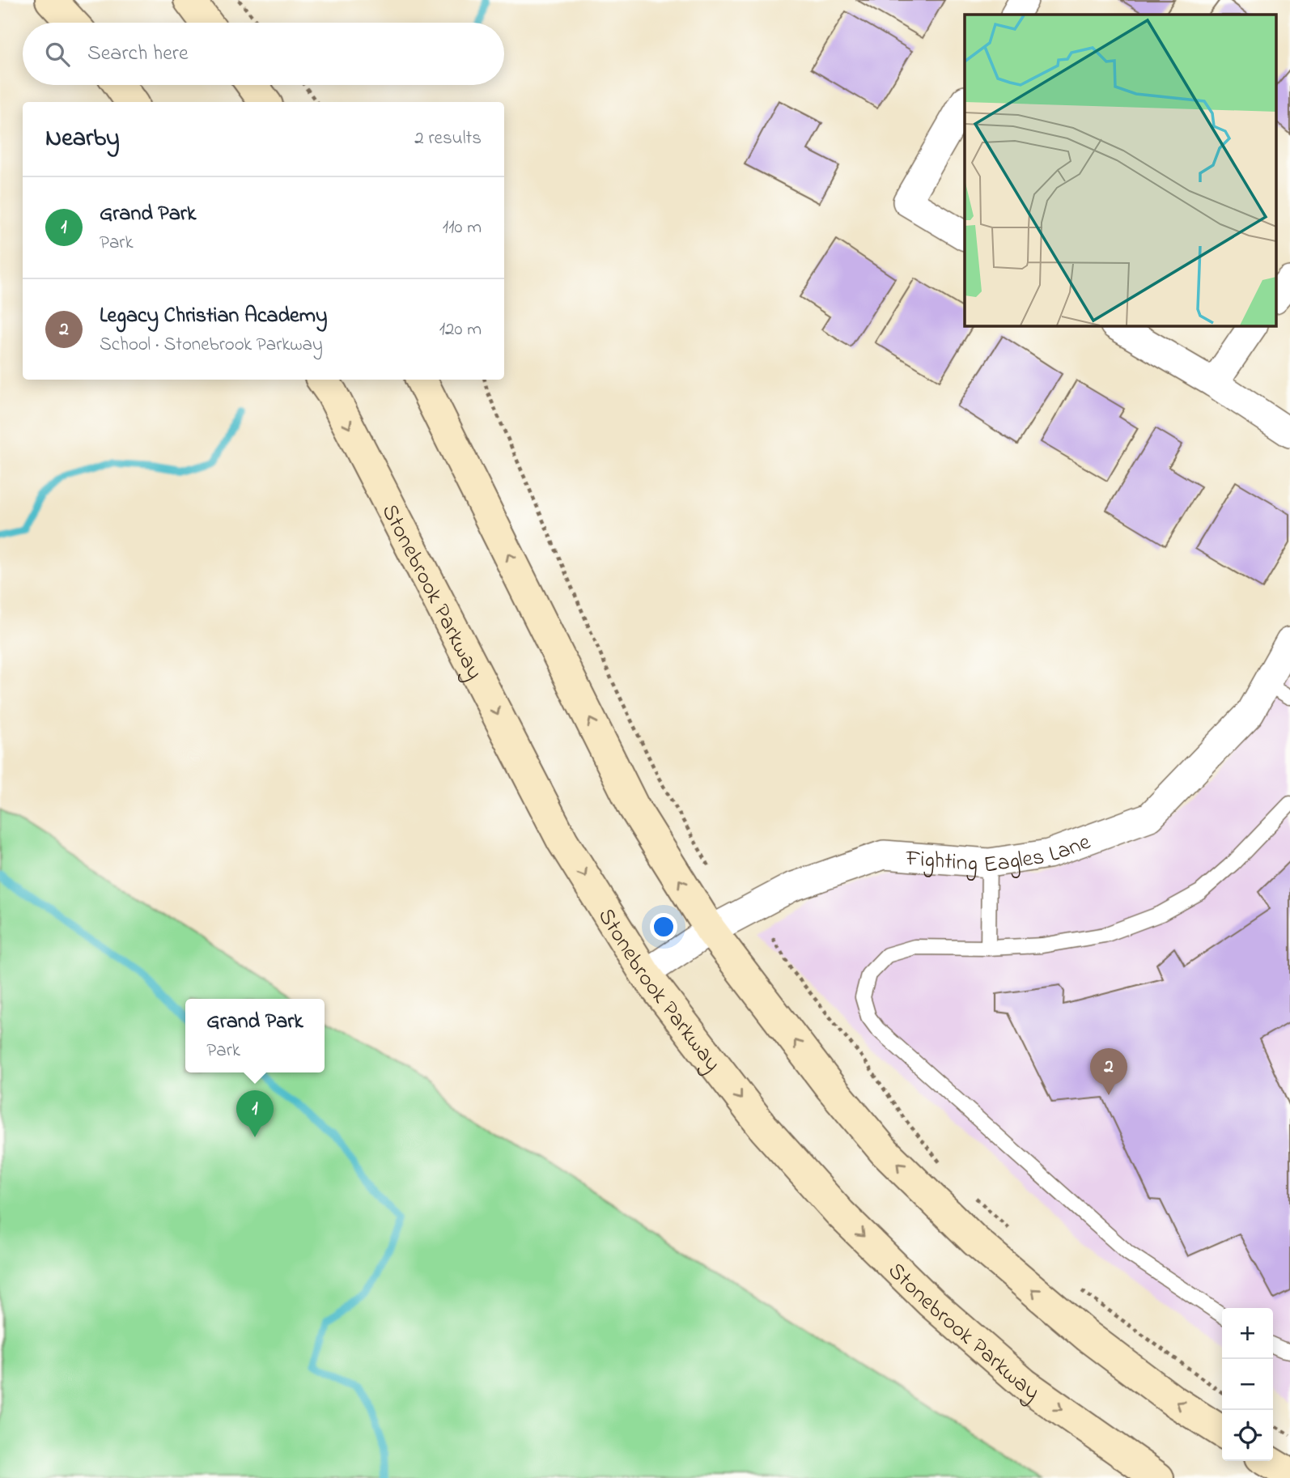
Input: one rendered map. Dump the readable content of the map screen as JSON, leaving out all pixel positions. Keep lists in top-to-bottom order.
{
  "streets": {
    "main road": ["Stonebrook Parkway"],
    "street": ["Fighting Eagles Lane"]
  },
  "crossings": [
    ["Stonebrook Parkway", "Fighting Eagles Lane"]
  ],
  "page": {
    "search": "Search here",
    "heading": ["Nearby", "2 results"],
    "list": [
      {
        "mark": "1",
        "name": "Grand Park",
        "note": "Park",
        "value": "110 m"
      },
      {
        "mark": "2",
        "name": "Legacy Christian Academy",
        "note": "School · Stonebrook Parkway",
        "value": "120 m"
      }
    ],
    "popup": ["Grand Park", "Park"],
    "pins": ["2", "1"],
    "map_buttons": ["+", "−"]
  }
}
